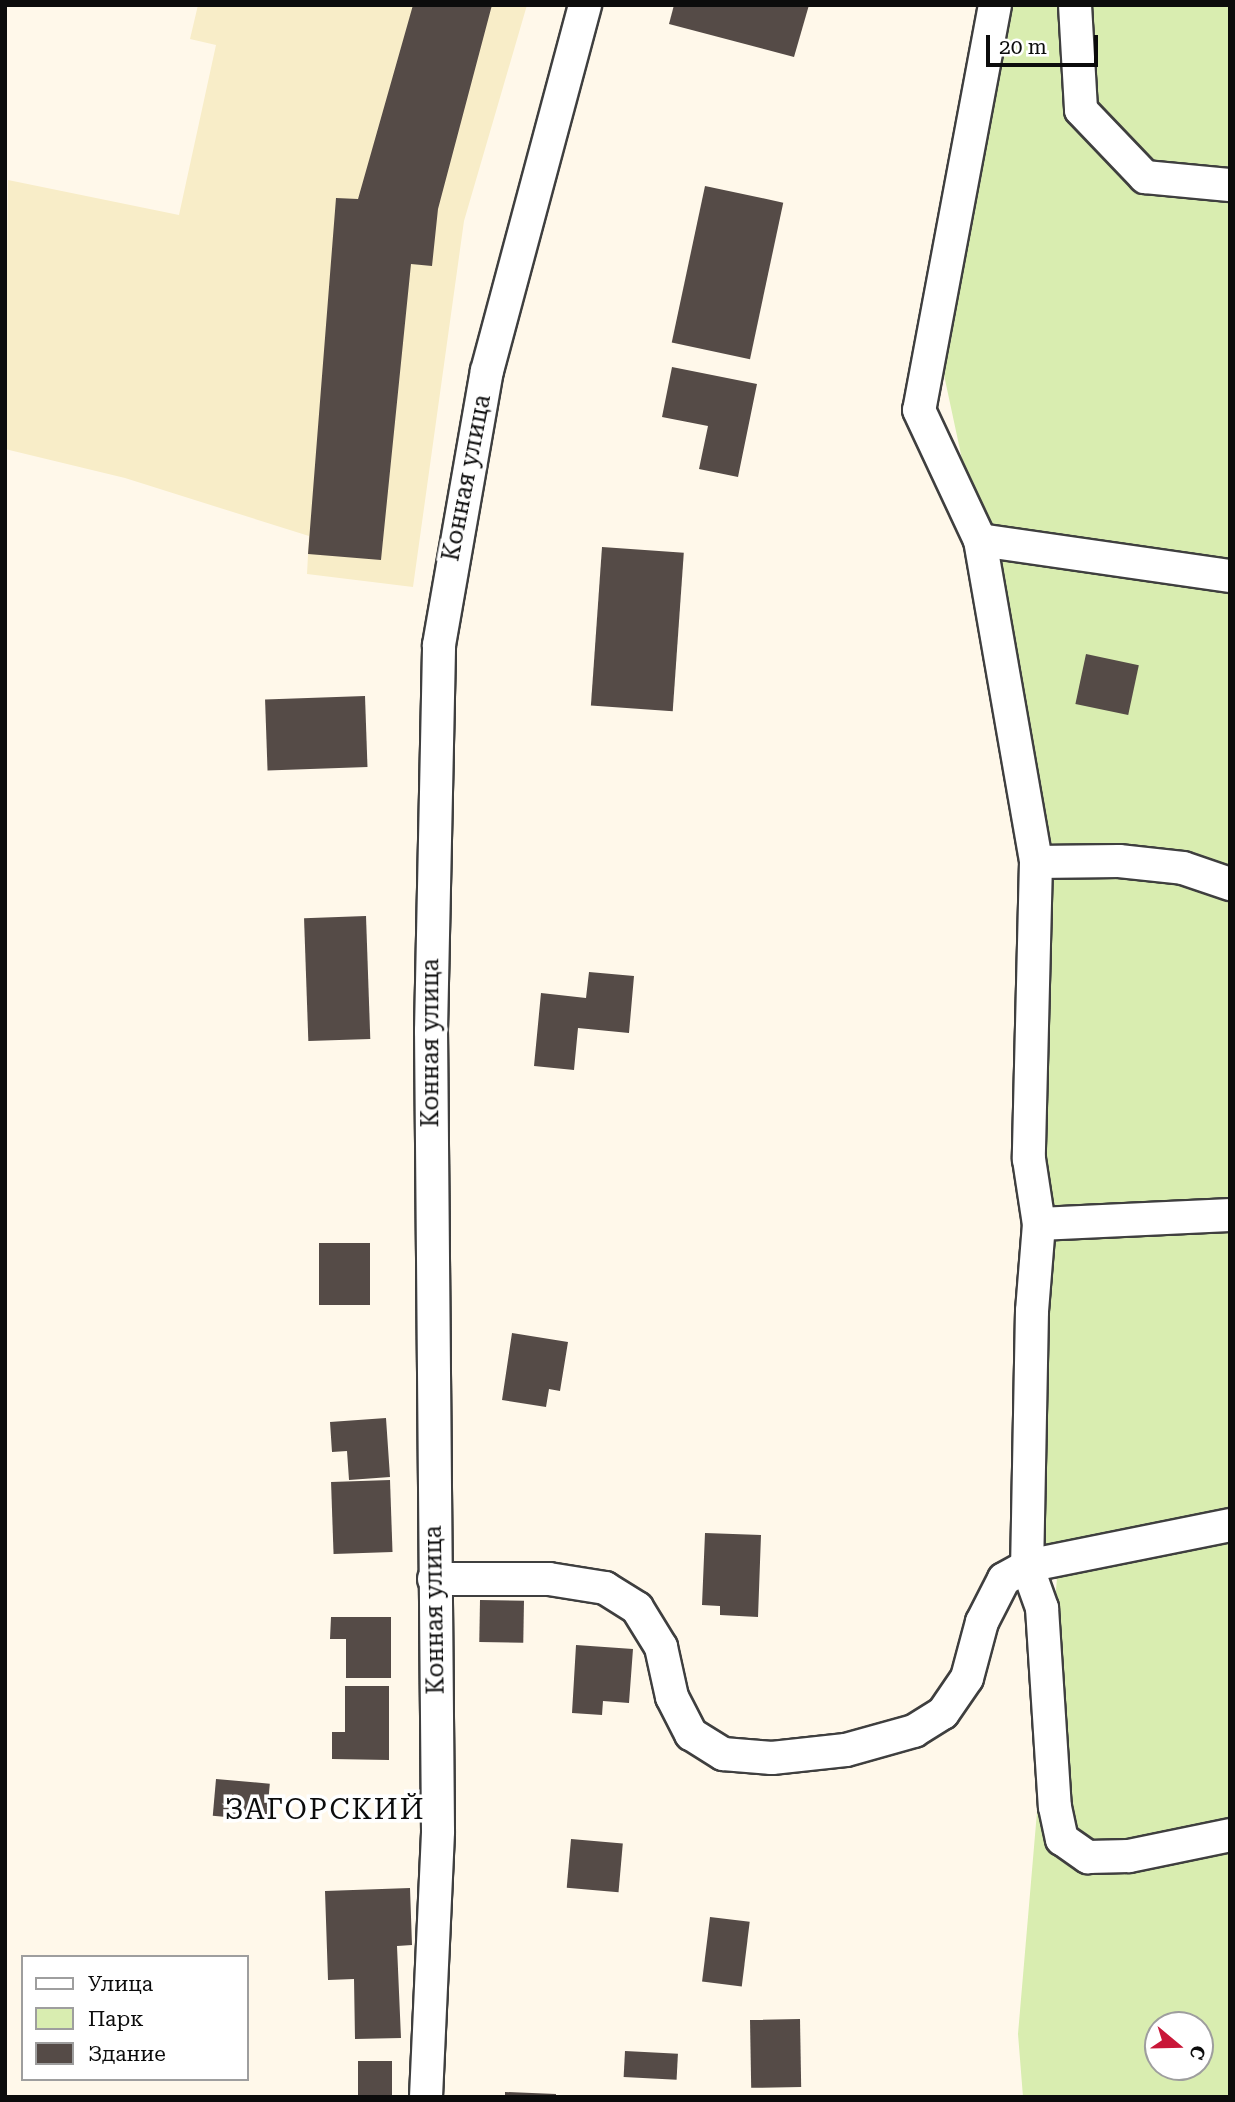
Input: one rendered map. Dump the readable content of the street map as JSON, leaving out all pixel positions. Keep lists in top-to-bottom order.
{
  "streets": {
    "street": ["Конная улица"]
  },
  "districts": ["ЗАГОРСКИЙ"],
  "legend": ["Улица", "Парк", "Здание"],
  "scale_bar": "20 m",
  "north": "right"
}
